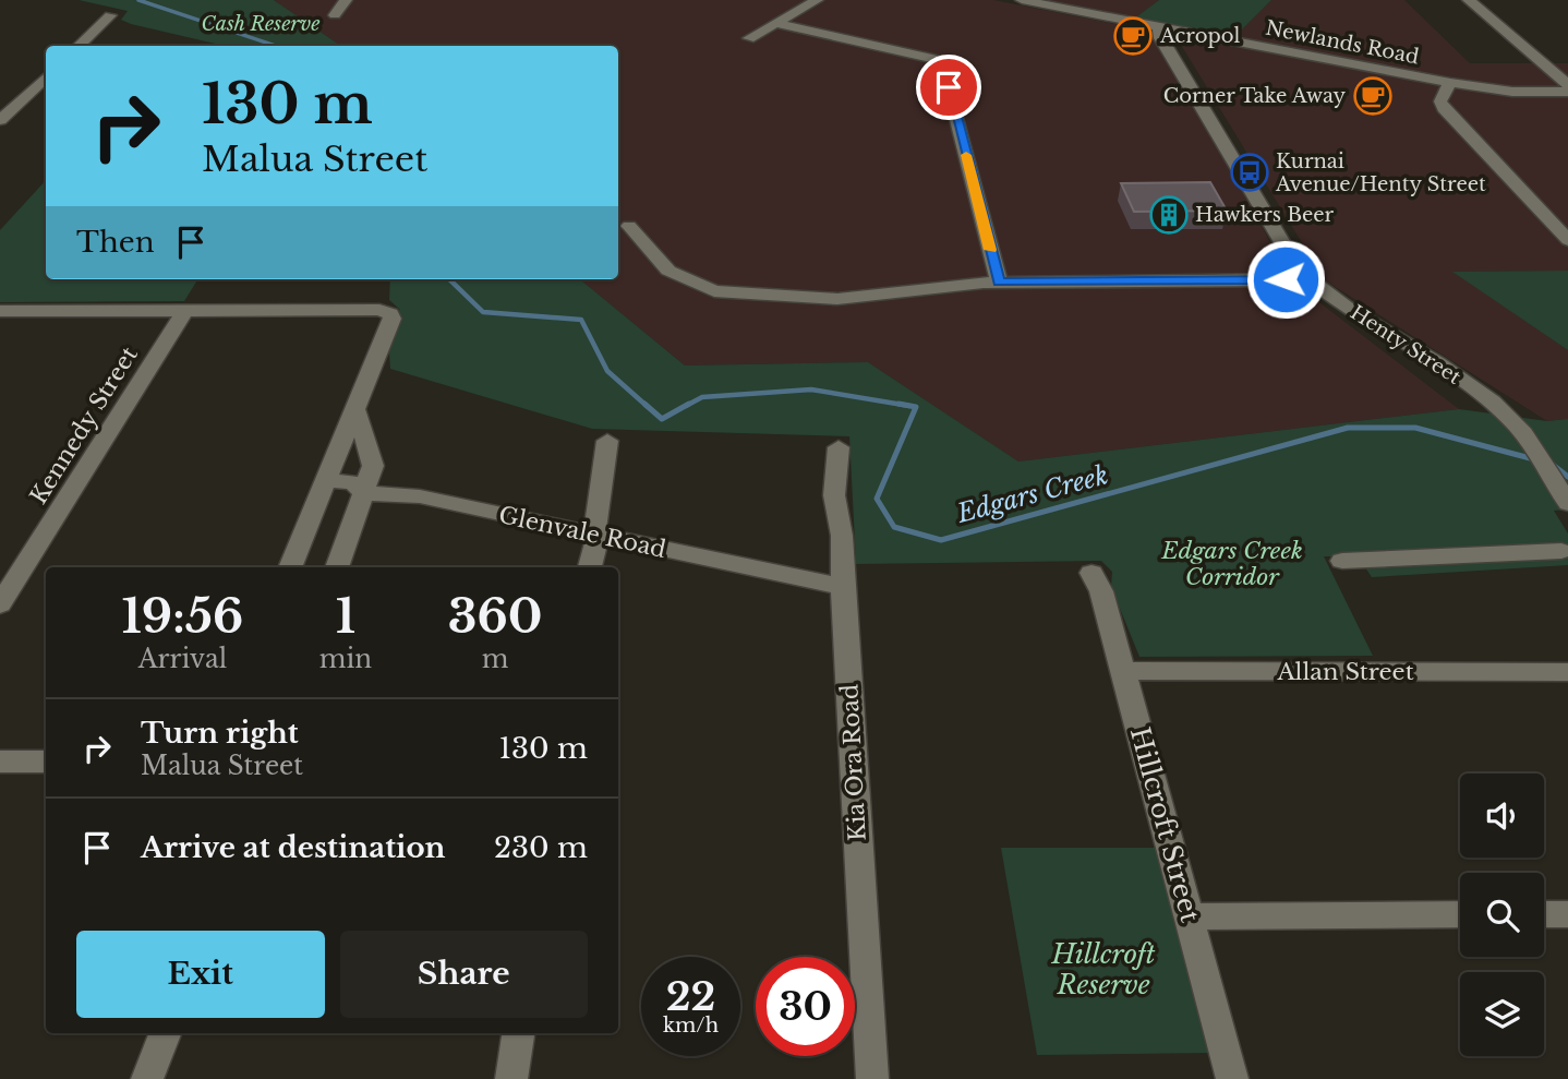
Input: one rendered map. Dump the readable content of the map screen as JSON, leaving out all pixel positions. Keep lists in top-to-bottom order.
{
  "streets": {
    "street": [
      "Newlands Road",
      "Henty Street",
      "Kennedy Street",
      "Glenvale Road",
      "Allan Street",
      "Kia Ora Road",
      "Hillcroft Street"
    ]
  },
  "crossings": [
    ["Newlands Road", "Henty Street"],
    ["Glenvale Road", "Kia Ora Road"],
    ["Allan Street", "Hillcroft Street"]
  ],
  "water": ["Edgars Creek"],
  "parks": ["Cash Reserve", "Edgars Creek Corridor", "Hillcroft Reserve"],
  "places": {
    "cafe": ["Acropol", "Corner Take Away"],
    "bus stop": ["Kurnai Avenue/Henty Street"],
    "building": ["Hawkers Beer"]
  },
  "page": {
    "turn": ["130 m", "Malua Street"],
    "then": "Then",
    "eta": [
      "19:56",
      "Arrival",
      "1",
      "min",
      "360",
      "m"
    ],
    "list": [
      {
        "name": "Turn right",
        "note": "Malua Street",
        "value": "130 m"
      },
      {
        "name": "Arrive at destination",
        "value": "230 m"
      }
    ],
    "buttons": ["Exit", "Share"],
    "speed": "22 km/h",
    "limit": "30"
  }
}
